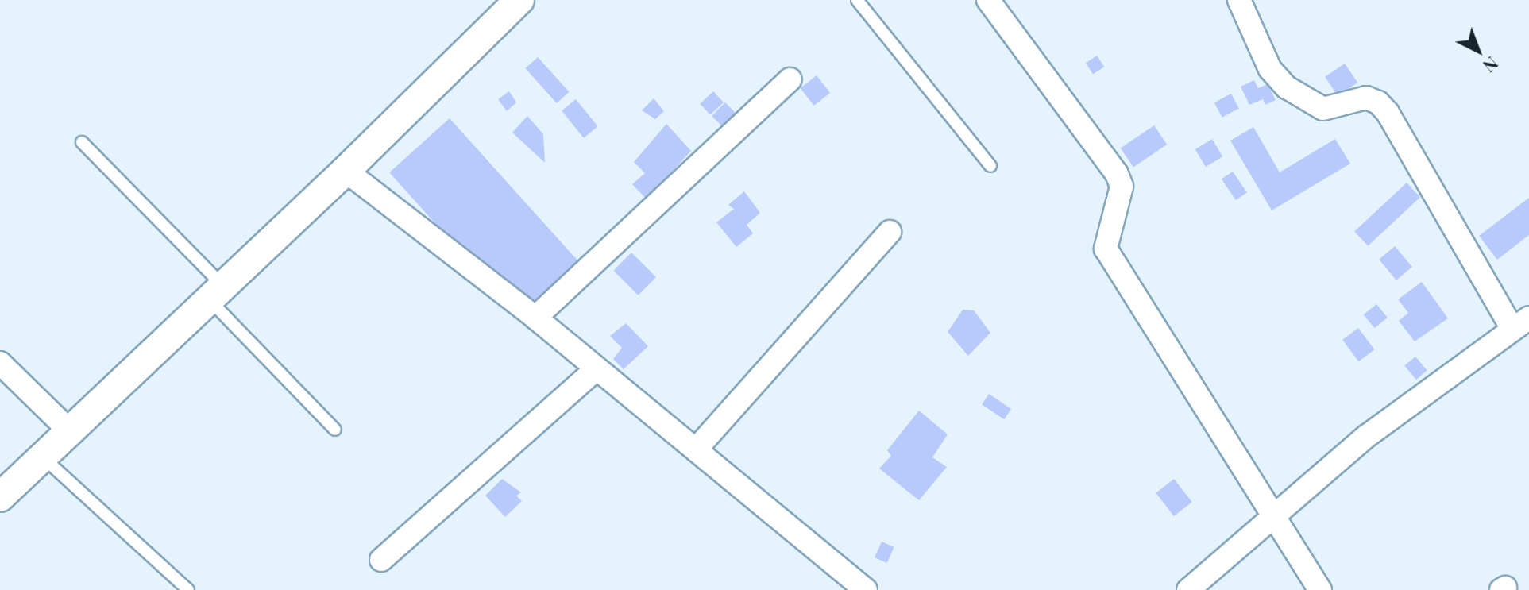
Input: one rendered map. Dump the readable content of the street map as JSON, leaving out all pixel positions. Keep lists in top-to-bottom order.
{
  "north": "bottom right"
}
